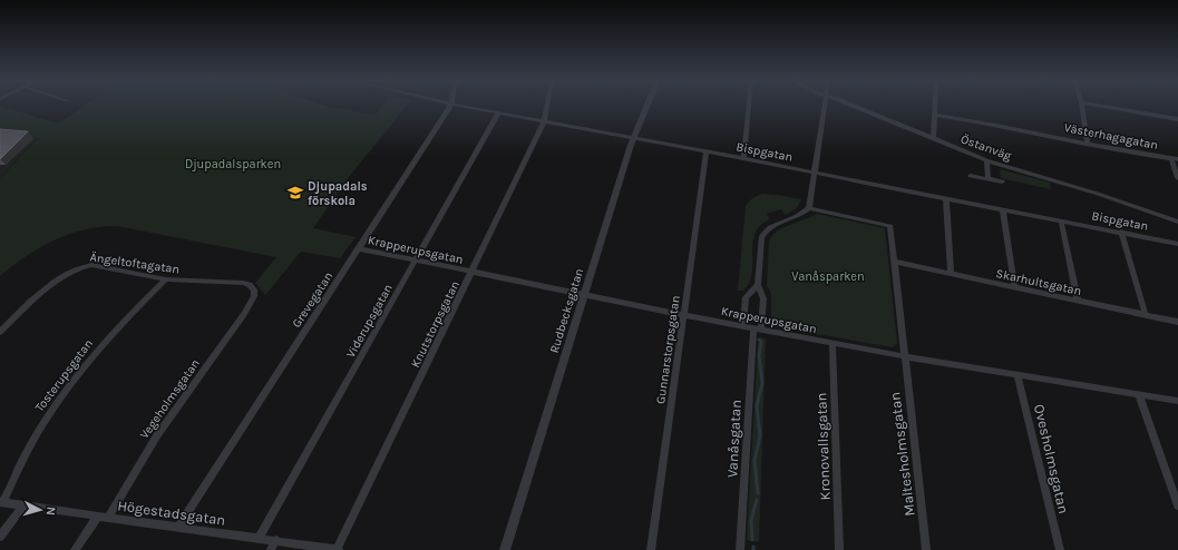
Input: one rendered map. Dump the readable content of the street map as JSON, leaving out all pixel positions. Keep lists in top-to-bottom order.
{
  "streets": {
    "street": [
      "Västerhagagatan",
      "Östanväg",
      "Bispgatan",
      "Krapperupsgatan",
      "Ängeltoftagatan",
      "Skarhultsgatan",
      "Grevegatan",
      "Rudbecksgatan",
      "Viderupsgatan",
      "Knutstorpsgatan",
      "Gunnarstorpsgatan",
      "Tosterupsgatan",
      "Vegeholmsgatan",
      "Vanåsgatan",
      "Kronovallsgatan",
      "Maltesholmsgatan",
      "Ovesholmsgatan",
      "Högestadsgatan"
    ]
  },
  "crossings": [
    ["Bispgatan", "Rudbecksgatan"],
    ["Bispgatan", "Viderupsgatan"],
    ["Bispgatan", "Knutstorpsgatan"],
    ["Bispgatan", "Gunnarstorpsgatan"],
    ["Krapperupsgatan", "Grevegatan"],
    ["Krapperupsgatan", "Rudbecksgatan"],
    ["Krapperupsgatan", "Viderupsgatan"],
    ["Krapperupsgatan", "Knutstorpsgatan"],
    ["Krapperupsgatan", "Gunnarstorpsgatan"],
    ["Krapperupsgatan", "Vanåsgatan"],
    ["Krapperupsgatan", "Kronovallsgatan"],
    ["Krapperupsgatan", "Maltesholmsgatan"],
    ["Krapperupsgatan", "Ovesholmsgatan"],
    ["Ängeltoftagatan", "Tosterupsgatan"],
    ["Ängeltoftagatan", "Vegeholmsgatan"],
    ["Skarhultsgatan", "Maltesholmsgatan"],
    ["Grevegatan", "Högestadsgatan"],
    ["Viderupsgatan", "Högestadsgatan"],
    ["Knutstorpsgatan", "Högestadsgatan"],
    ["Tosterupsgatan", "Högestadsgatan"],
    ["Vegeholmsgatan", "Högestadsgatan"]
  ],
  "parks": ["Djupadalsparken", "Vanåsparken"],
  "places": {
    "school or university": ["Djupadals förskola"]
  },
  "north": "right"
}
